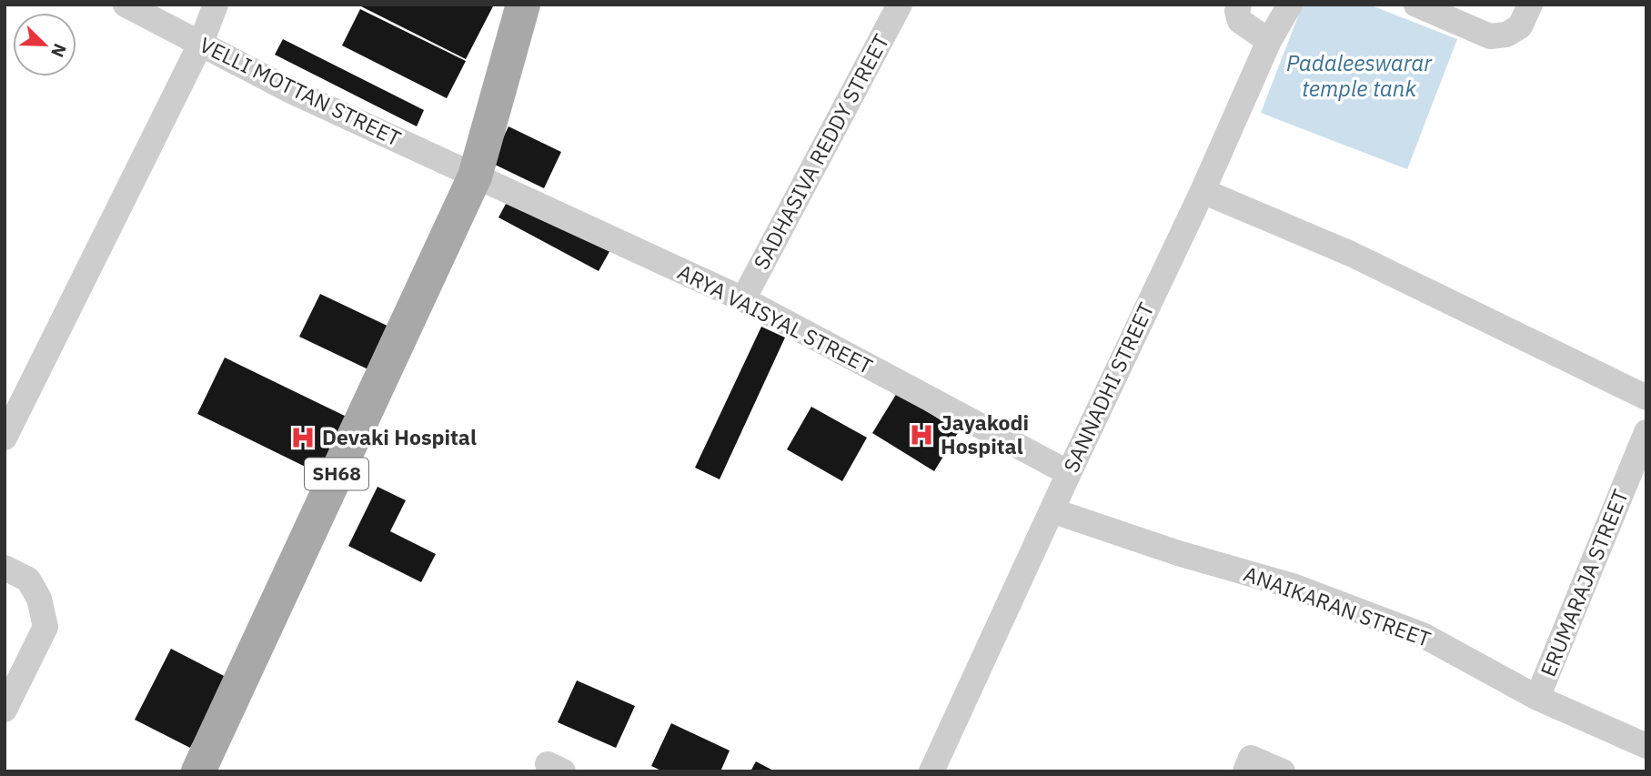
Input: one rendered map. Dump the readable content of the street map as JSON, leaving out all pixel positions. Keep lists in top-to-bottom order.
{
  "streets": {
    "main road": ["SH68"],
    "street": [
      "VELLI MOTTAN STREET",
      "SADHASIVA REDDY STREET",
      "ARYA VAISYAL STREET",
      "SANNADHI STREET",
      "ERUMARAJA STREET",
      "ANAIKARAN STREET"
    ]
  },
  "crossings": [
    ["VELLI MOTTAN STREET", "ARYA VAISYAL STREET"],
    ["VELLI MOTTAN STREET", "SH68"],
    ["SADHASIVA REDDY STREET", "ARYA VAISYAL STREET"],
    ["ARYA VAISYAL STREET", "SANNADHI STREET"],
    ["ARYA VAISYAL STREET", "SH68"],
    ["SANNADHI STREET", "ANAIKARAN STREET"],
    ["ERUMARAJA STREET", "ANAIKARAN STREET"]
  ],
  "water": ["Padaleeswarar temple tank"],
  "places": {
    "hospital": ["Jayakodi Hospital", "Devaki Hospital"]
  },
  "north": "bottom right"
}
